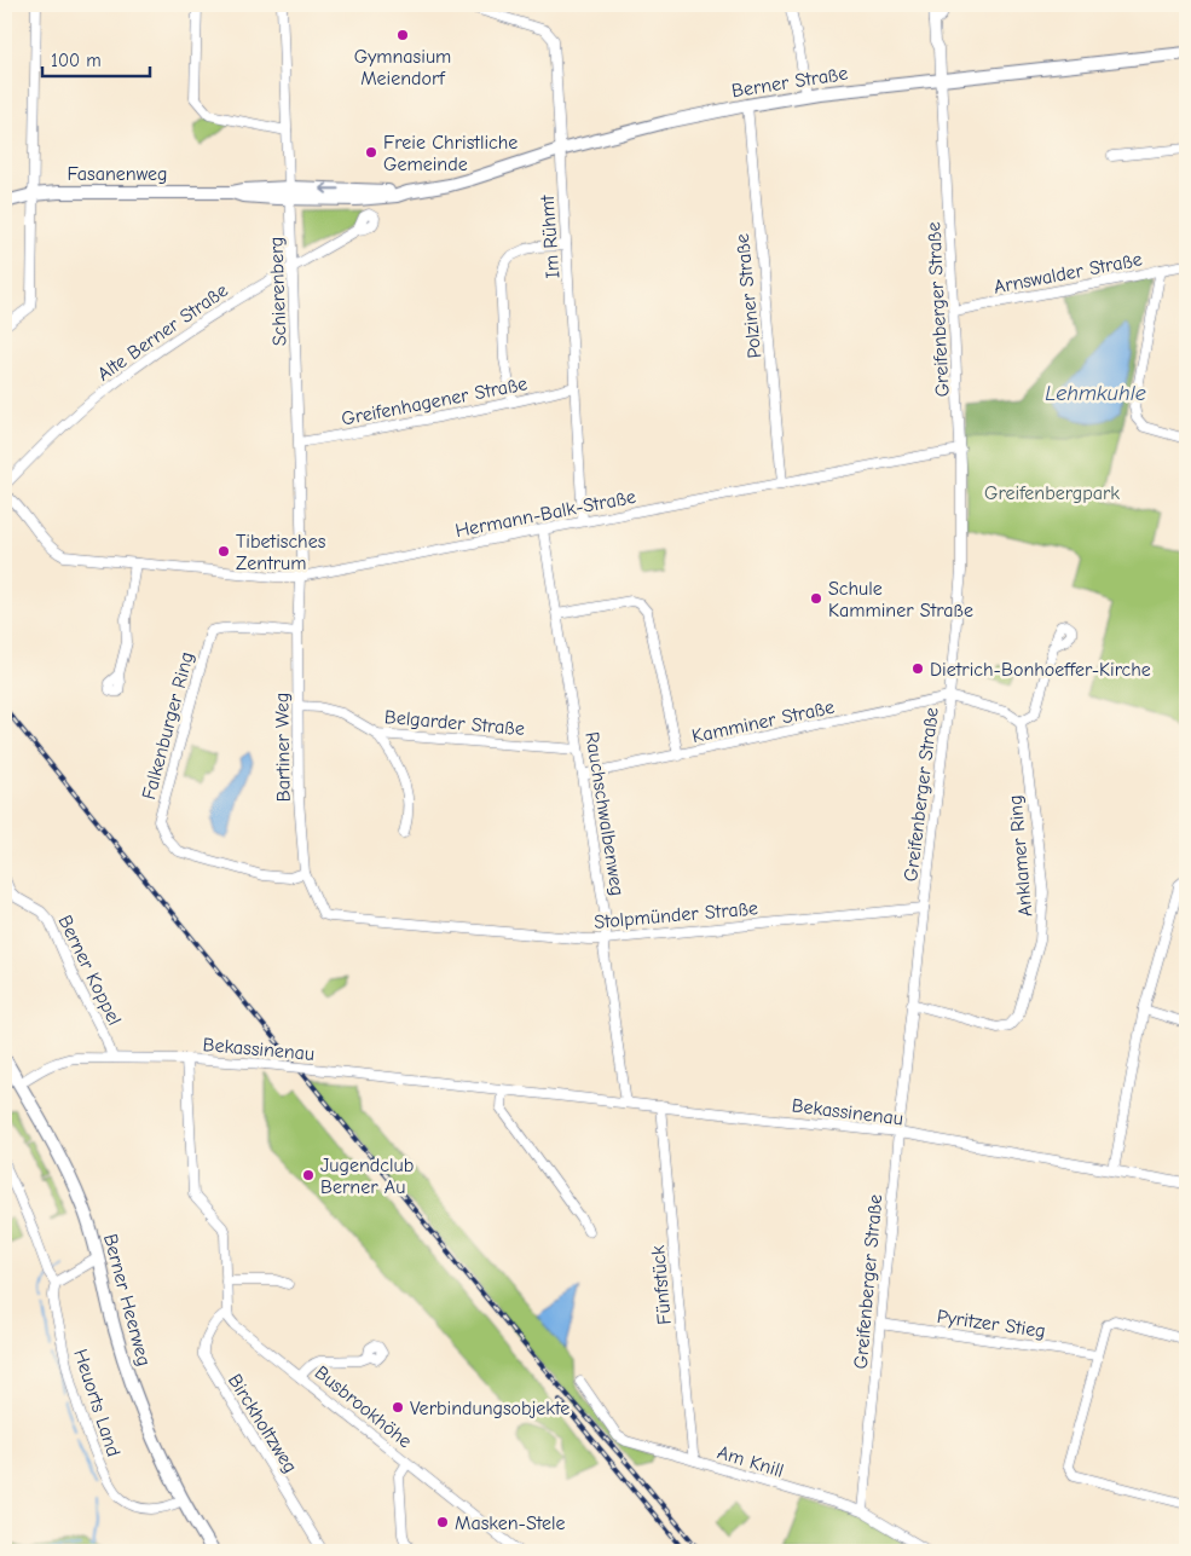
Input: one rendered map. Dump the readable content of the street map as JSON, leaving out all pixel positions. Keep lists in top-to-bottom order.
{
  "streets": {
    "main road": ["Berner Straße", "Fasanenweg", "Berner Heerweg"],
    "street": [
      "Im Rühmt",
      "Arnswalder Straße",
      "Schierenberg",
      "Polziner Straße",
      "Greifenberger Straße",
      "Alte Berner Straße",
      "Greifenhagener Straße",
      "Hermann-Balk-Straße",
      "Kamminer Straße",
      "Belgarder Straße",
      "Falkenburger Ring",
      "Bartiner Weg",
      "Rauchschwalbenweg",
      "Anklamer Ring",
      "Stolpmünder Straße",
      "Berner Koppel",
      "Bekassinenau",
      "Fünfstück",
      "Pyritzer Stieg",
      "Heuorts Land",
      "Busbrookhöhe",
      "Birckholtzweg",
      "Am Knill"
    ]
  },
  "crossings": [
    ["Berner Straße", "Fasanenweg"],
    ["Berner Straße", "Im Rühmt"],
    ["Berner Straße", "Polziner Straße"],
    ["Berner Straße", "Greifenberger Straße"],
    ["Fasanenweg", "Schierenberg"],
    ["Im Rühmt", "Greifenhagener Straße"],
    ["Im Rühmt", "Hermann-Balk-Straße"],
    ["Arnswalder Straße", "Greifenberger Straße"],
    ["Schierenberg", "Alte Berner Straße"],
    ["Schierenberg", "Greifenhagener Straße"],
    ["Schierenberg", "Hermann-Balk-Straße"],
    ["Schierenberg", "Bartiner Weg"],
    ["Polziner Straße", "Hermann-Balk-Straße"],
    ["Greifenberger Straße", "Hermann-Balk-Straße"],
    ["Greifenberger Straße", "Kamminer Straße"],
    ["Greifenberger Straße", "Anklamer Ring"],
    ["Greifenberger Straße", "Stolpmünder Straße"],
    ["Greifenberger Straße", "Bekassinenau"],
    ["Greifenberger Straße", "Pyritzer Stieg"],
    ["Greifenberger Straße", "Am Knill"],
    ["Hermann-Balk-Straße", "Bartiner Weg"],
    ["Hermann-Balk-Straße", "Rauchschwalbenweg"],
    ["Kamminer Straße", "Rauchschwalbenweg"],
    ["Belgarder Straße", "Bartiner Weg"],
    ["Belgarder Straße", "Rauchschwalbenweg"],
    ["Falkenburger Ring", "Bartiner Weg"],
    ["Bartiner Weg", "Stolpmünder Straße"],
    ["Rauchschwalbenweg", "Stolpmünder Straße"],
    ["Rauchschwalbenweg", "Bekassinenau"],
    ["Berner Koppel", "Bekassinenau"],
    ["Bekassinenau", "Fünfstück"],
    ["Bekassinenau", "Berner Heerweg"],
    ["Fünfstück", "Am Knill"],
    ["Berner Heerweg", "Heuorts Land"],
    ["Busbrookhöhe", "Birckholtzweg"]
  ],
  "water": ["Lehmkuhle"],
  "parks": ["Greifenbergpark"],
  "places": [
    "Gymnasium Meiendorf",
    "Freie Christliche Gemeinde",
    "Tibetisches Zentrum",
    "Schule Kamminer Straße",
    "Dietrich-Bonhoeffer-Kirche",
    "Jugendclub Berner Au",
    "Verbindungsobjekte",
    "Masken-Stele"
  ],
  "scale_bar": "100 m"
}
